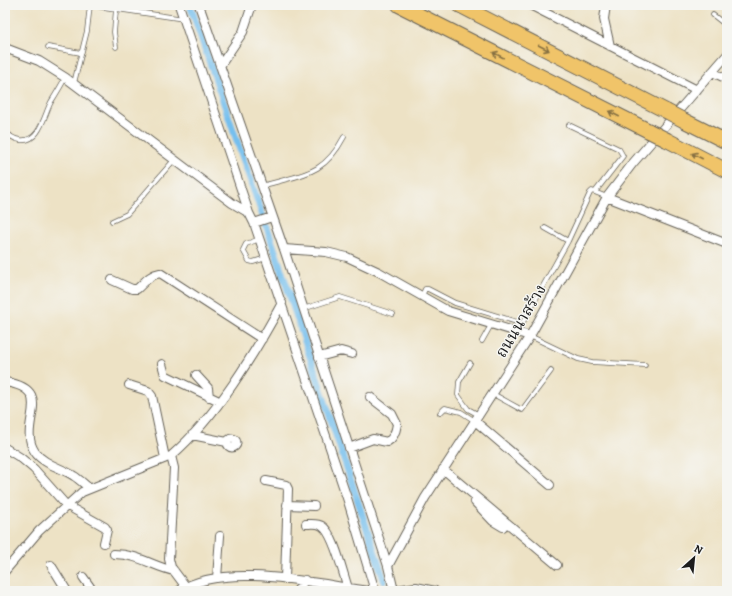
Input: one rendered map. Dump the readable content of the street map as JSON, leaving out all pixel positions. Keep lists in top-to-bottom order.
{
  "streets": {
    "street": ["ถนนนาสร้าง"]
  },
  "north": "top right"
}
